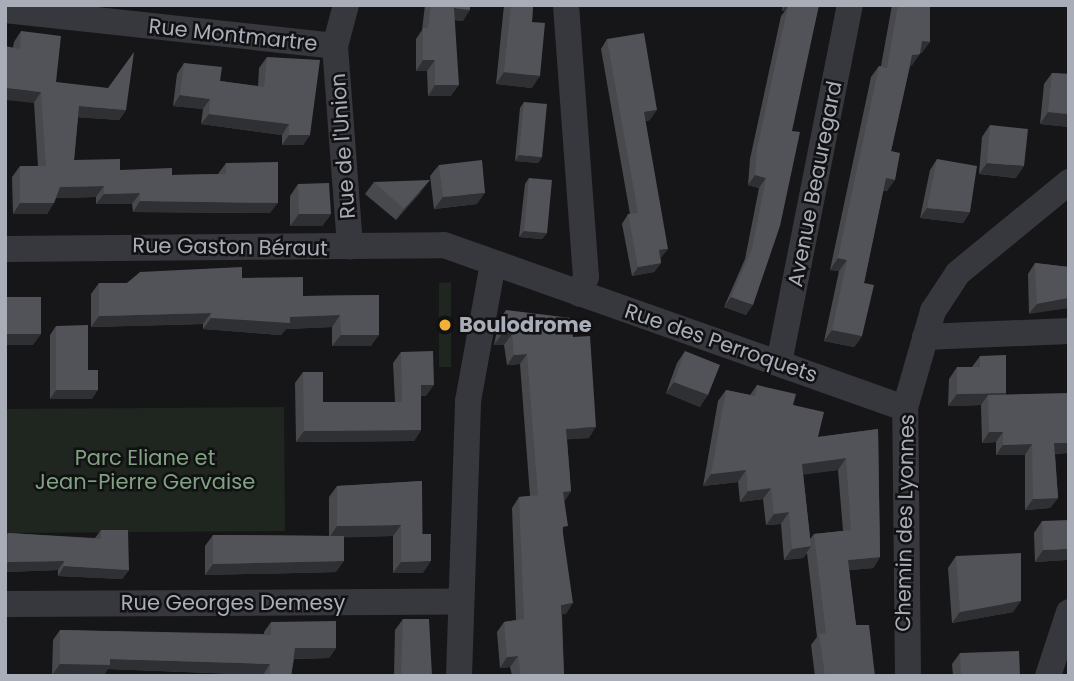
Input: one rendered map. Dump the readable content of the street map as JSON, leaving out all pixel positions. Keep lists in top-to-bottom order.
{
  "streets": {
    "street": [
      "Rue Montmartre",
      "Rue de l'Union",
      "Avenue Beauregard",
      "Rue Gaston Béraut",
      "Rue des Perroquets",
      "Chemin des Lyonnes",
      "Rue Georges Demesy"
    ]
  },
  "crossings": [
    ["Rue Montmartre", "Rue de l'Union"],
    ["Rue de l'Union", "Rue Gaston Béraut"],
    ["Avenue Beauregard", "Rue des Perroquets"],
    ["Rue Gaston Béraut", "Rue des Perroquets"],
    ["Rue des Perroquets", "Chemin des Lyonnes"]
  ],
  "parks": ["Parc Eliane et Jean-Pierre Gervaise"],
  "places": ["Boulodrome"]
}
